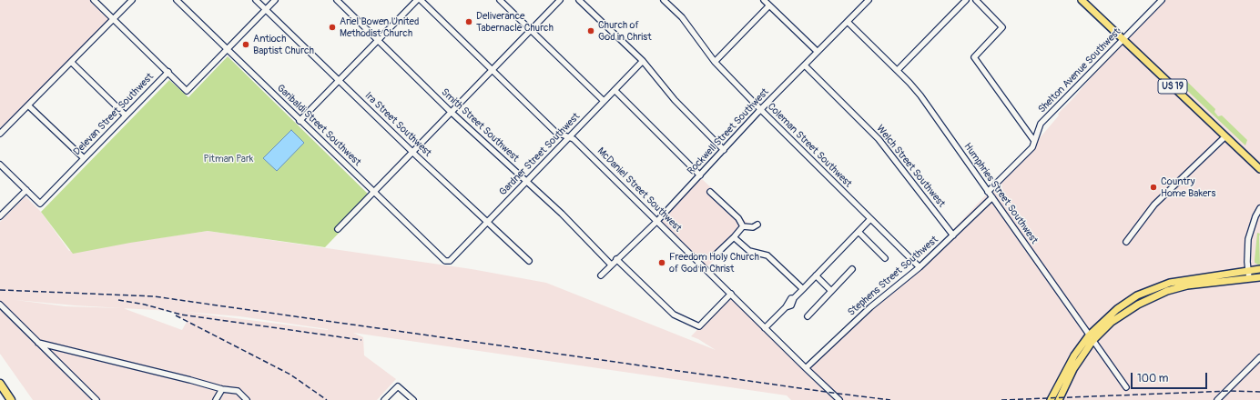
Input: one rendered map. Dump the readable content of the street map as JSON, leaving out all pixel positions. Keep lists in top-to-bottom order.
{
  "streets": {
    "main road": ["US 19"],
    "street": [
      "Shelton Avenue Southwest",
      "Delevan Street Southwest",
      "Ira Street Southwest",
      "Garibaldi Street Southwest",
      "Smith Street Southwest",
      "Rockwell Street Southwest",
      "Coleman Street Southwest",
      "Gardner Street Southwest",
      "Welch Street Southwest",
      "McDaniel Street Southwest",
      "Humphries Street Southwest",
      "Stephens Street Southwest"
    ]
  },
  "crossings": [
    ["Shelton Avenue Southwest", "US 19"],
    ["Shelton Avenue Southwest", "Humphries Street Southwest"],
    ["Delevan Street Southwest", "Ira Street Southwest"],
    ["Delevan Street Southwest", "Garibaldi Street Southwest"],
    ["Ira Street Southwest", "Gardner Street Southwest"],
    ["Garibaldi Street Southwest", "Gardner Street Southwest"],
    ["Smith Street Southwest", "Rockwell Street Southwest"],
    ["Smith Street Southwest", "Gardner Street Southwest"],
    ["Rockwell Street Southwest", "Coleman Street Southwest"],
    ["Rockwell Street Southwest", "Welch Street Southwest"],
    ["Rockwell Street Southwest", "McDaniel Street Southwest"],
    ["Rockwell Street Southwest", "Humphries Street Southwest"],
    ["Coleman Street Southwest", "Stephens Street Southwest"],
    ["Gardner Street Southwest", "McDaniel Street Southwest"],
    ["Welch Street Southwest", "Stephens Street Southwest"],
    ["McDaniel Street Southwest", "Stephens Street Southwest"],
    ["Humphries Street Southwest", "Stephens Street Southwest"]
  ],
  "parks": ["Pitman Park"],
  "places": [
    "Deliverance Tabernacle Church",
    "Ariel Bowen United Methodist Church",
    "Church of God in Christ",
    "Antioch Baptist Church",
    "Country Home Bakers",
    "Freedom Holy Church of God in Christ"
  ],
  "scale_bar": "100 m"
}
